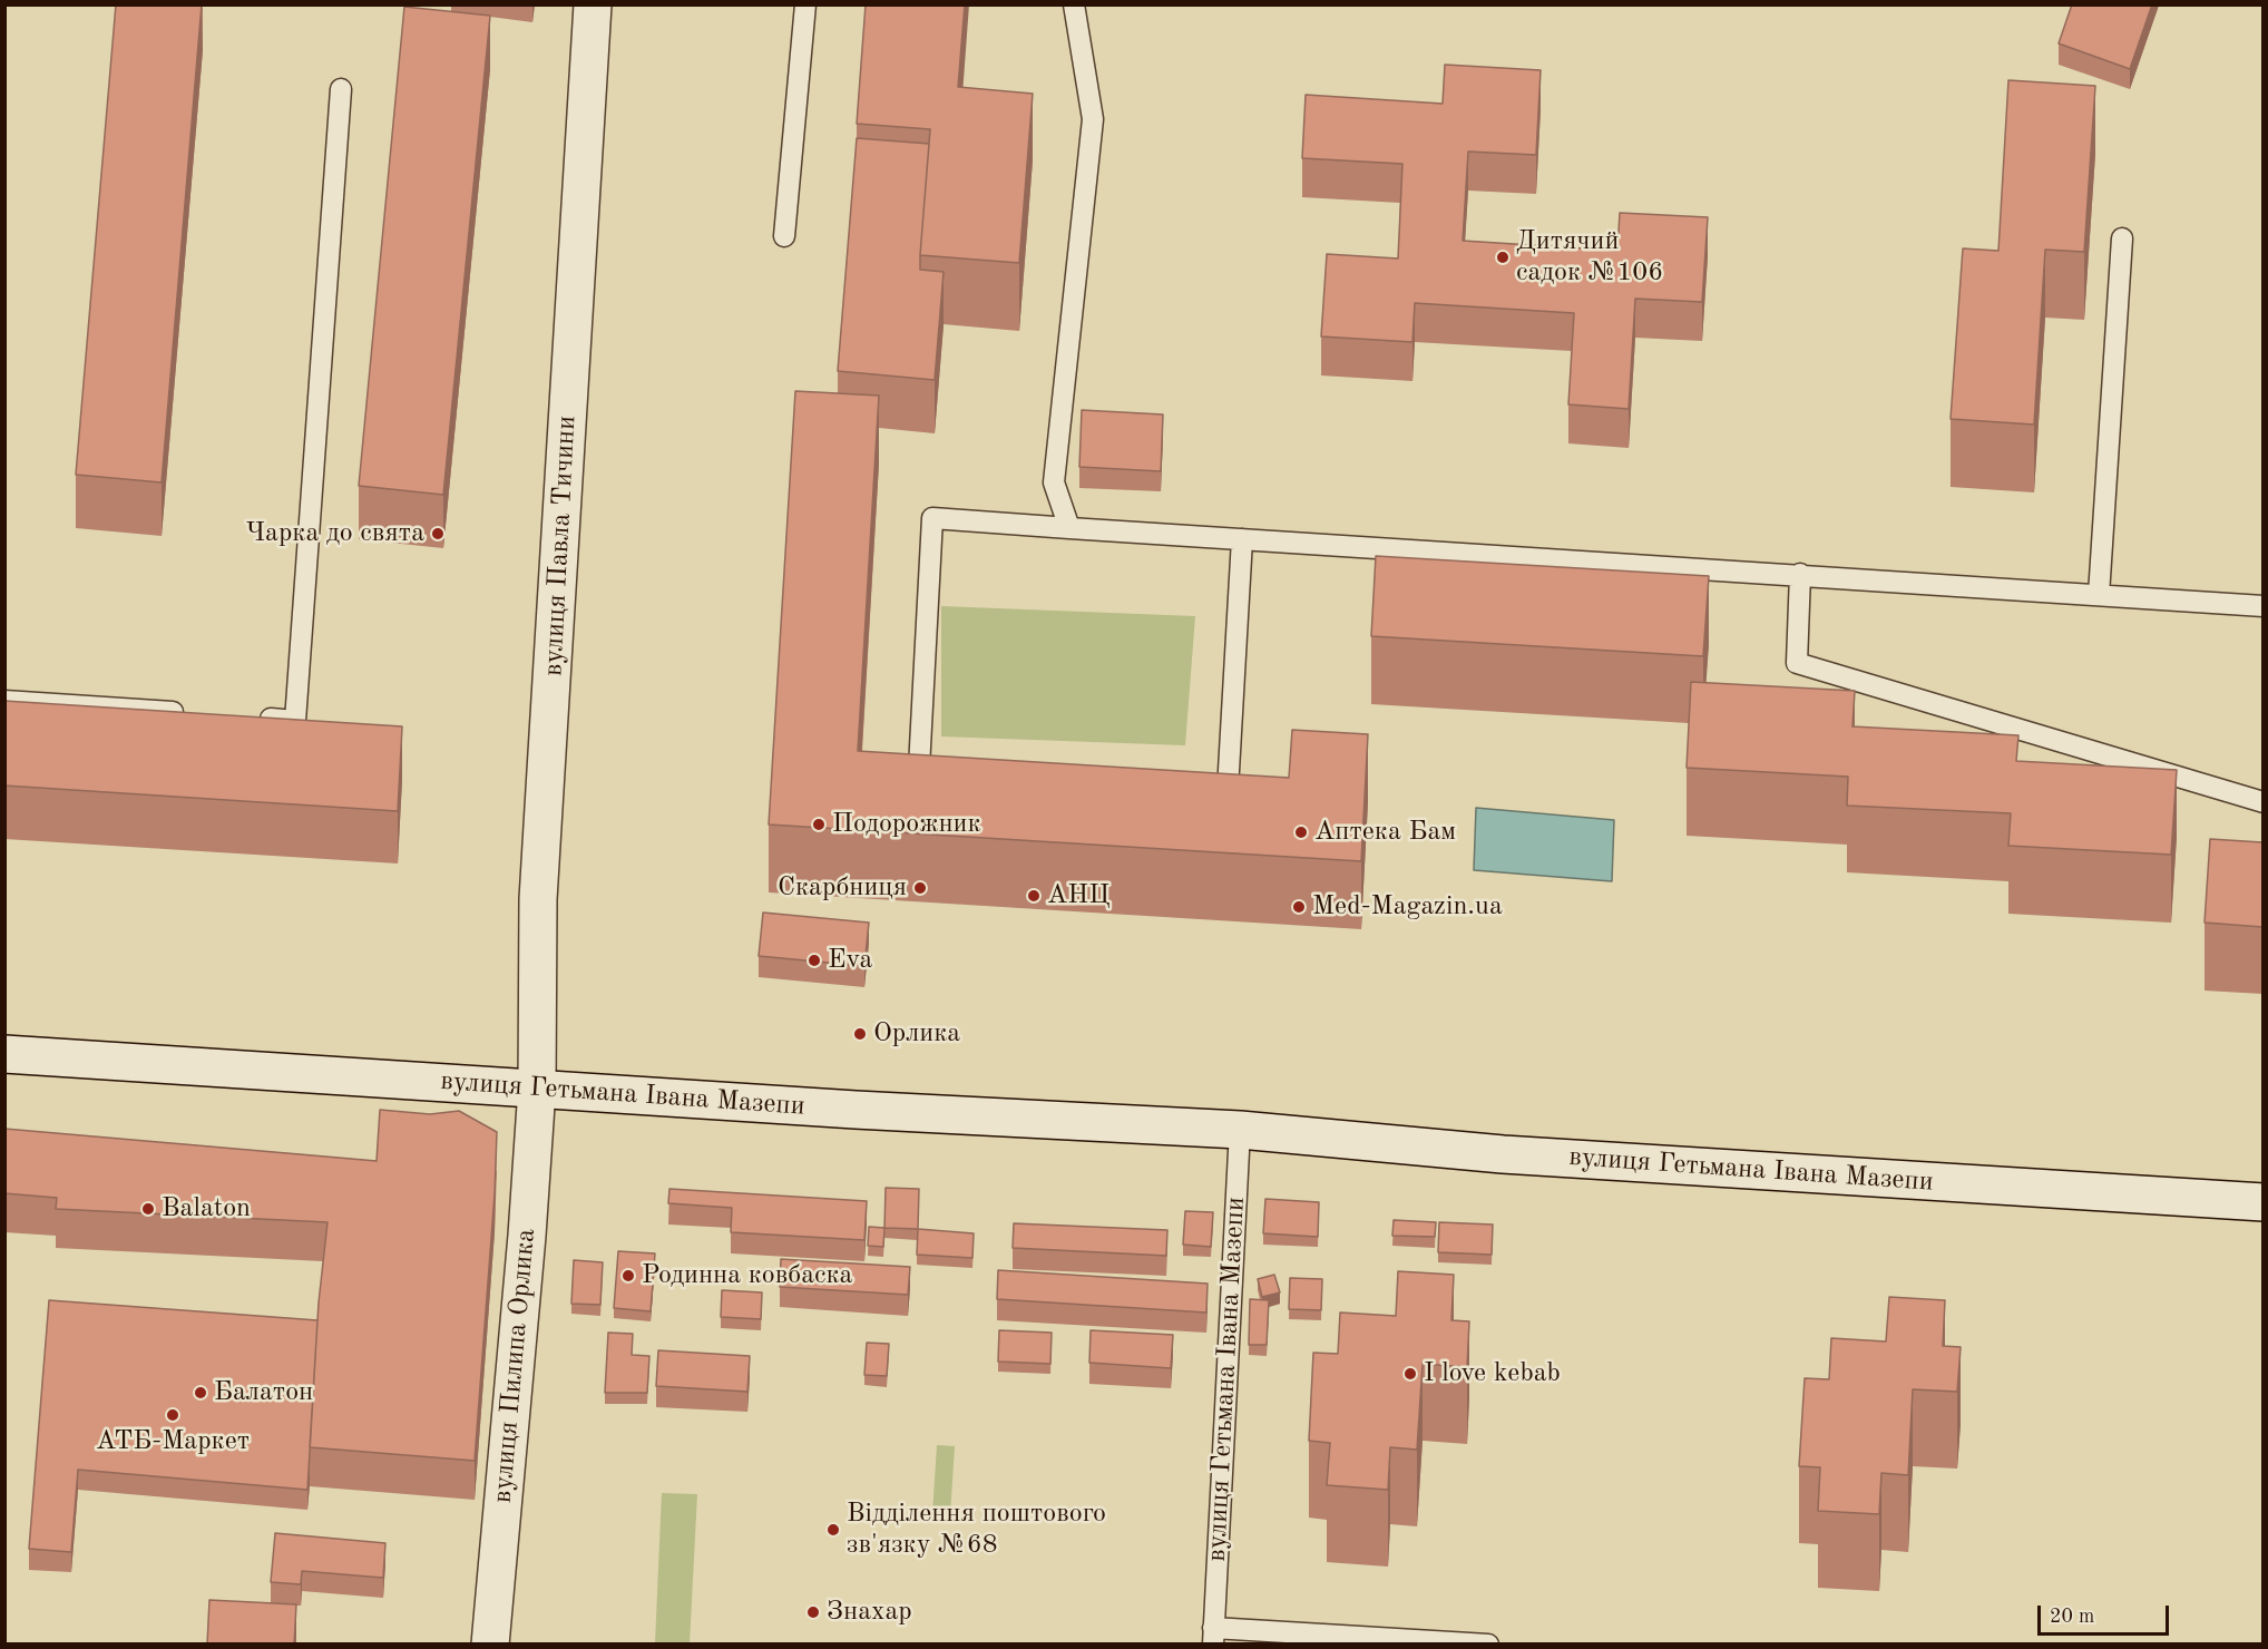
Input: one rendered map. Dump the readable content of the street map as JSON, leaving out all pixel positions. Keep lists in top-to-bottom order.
{
  "streets": {
    "main road": ["вулиця Павла Тичини", "вулиця Гетьмана Івана Мазепи", "вулиця Пилипа Орлика"]
  },
  "crossings": [
    ["вулиця Павла Тичини", "вулиця Гетьмана Івана Мазепи"],
    ["вулиця Павла Тичини", "вулиця Пилипа Орлика"],
    ["вулиця Гетьмана Івана Мазепи", "вулиця Пилипа Орлика"]
  ],
  "places": [
    "Дитячий садок №106",
    "Чарка до свята",
    "Подорожник",
    "Аптека Бам",
    "Скарбниця",
    "АНЦ",
    "Med-Magazin.ua",
    "Eva",
    "Орлика",
    "Balaton",
    "Родинна ковбаска",
    "I love kebab",
    "Балатон",
    "АТБ-Маркет",
    "Відділення поштового зв'язку №68",
    "Знахар"
  ],
  "scale_bar": "20 m"
}
